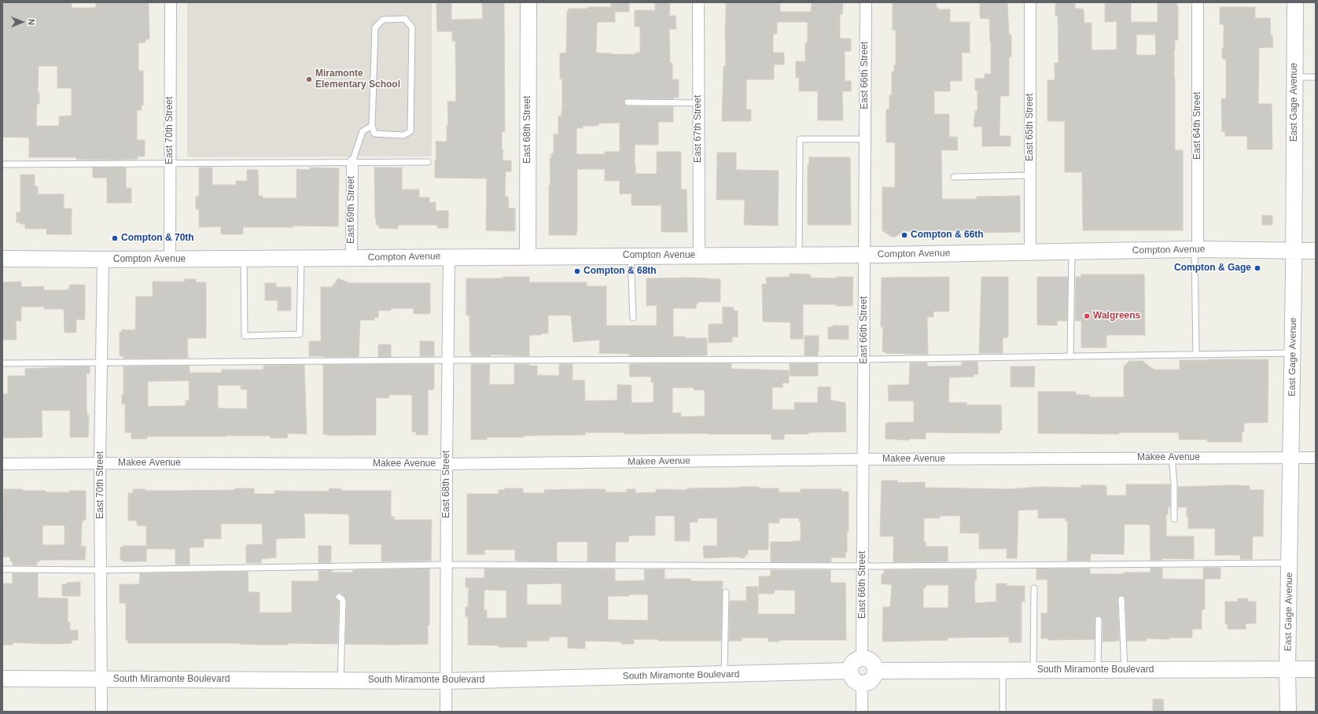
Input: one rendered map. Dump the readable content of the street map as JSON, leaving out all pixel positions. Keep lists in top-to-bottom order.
{
  "streets": {
    "main road": [
      "East Gage Avenue",
      "East 68th Street",
      "Compton Avenue",
      "South Miramonte Boulevard"
    ],
    "street": [
      "East 66th Street",
      "East 64th Street",
      "East 65th Street",
      "East 67th Street",
      "East 70th Street",
      "East 69th Street",
      "Makee Avenue"
    ]
  },
  "crossings": [
    ["East 66th Street", "Compton Avenue"],
    ["East 66th Street", "Makee Avenue"],
    ["East 66th Street", "South Miramonte Boulevard"],
    ["East Gage Avenue", "Compton Avenue"],
    ["East Gage Avenue", "Makee Avenue"],
    ["East Gage Avenue", "South Miramonte Boulevard"],
    ["East 64th Street", "Compton Avenue"],
    ["East 65th Street", "Compton Avenue"],
    ["East 67th Street", "Compton Avenue"],
    ["East 68th Street", "Compton Avenue"],
    ["East 68th Street", "Makee Avenue"],
    ["East 68th Street", "South Miramonte Boulevard"],
    ["East 70th Street", "Compton Avenue"],
    ["East 70th Street", "Makee Avenue"],
    ["East 70th Street", "South Miramonte Boulevard"],
    ["East 69th Street", "Compton Avenue"]
  ],
  "places": [
    "Miramonte Elementary School",
    "Compton & 66th",
    "Compton & 70th",
    "Compton & Gage",
    "Compton & 68th",
    "Walgreens"
  ],
  "north": "right"
}
